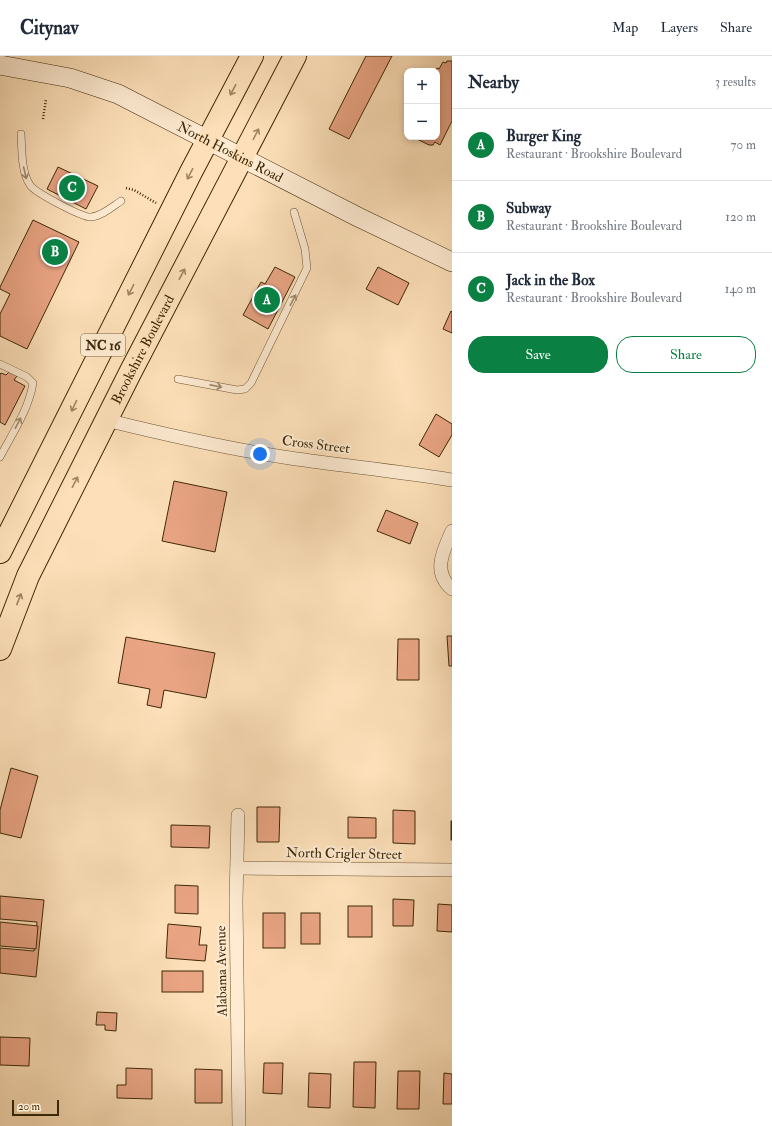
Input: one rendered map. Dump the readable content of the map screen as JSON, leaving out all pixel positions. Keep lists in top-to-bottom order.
{
  "streets": {
    "highway": ["NC 16", "Brookshire Boulevard"],
    "street": [
      "North Hoskins Road",
      "Cross Street",
      "North Crigler Street",
      "Alabama Avenue"
    ]
  },
  "crossings": [
    ["North Hoskins Road", "NC 16"],
    ["North Hoskins Road", "Brookshire Boulevard"],
    ["Brookshire Boulevard", "Cross Street"],
    ["North Crigler Street", "Alabama Avenue"]
  ],
  "scale_bar": "20 m",
  "page": {
    "header": "Citynav",
    "nav": ["Map", "Layers", "Share"],
    "heading": ["Nearby", "3 results"],
    "map_buttons": ["+", "−"],
    "list": [
      {
        "mark": "A",
        "name": "Burger King",
        "note": "Restaurant · Brookshire Boulevard",
        "value": "70 m"
      },
      {
        "mark": "B",
        "name": "Subway",
        "note": "Restaurant · Brookshire Boulevard",
        "value": "120 m"
      },
      {
        "mark": "C",
        "name": "Jack in the Box",
        "note": "Restaurant · Brookshire Boulevard",
        "value": "140 m"
      }
    ],
    "pins": ["C", "B", "A"],
    "buttons": ["Save", "Share"],
    "scale": "20 m"
  }
}
